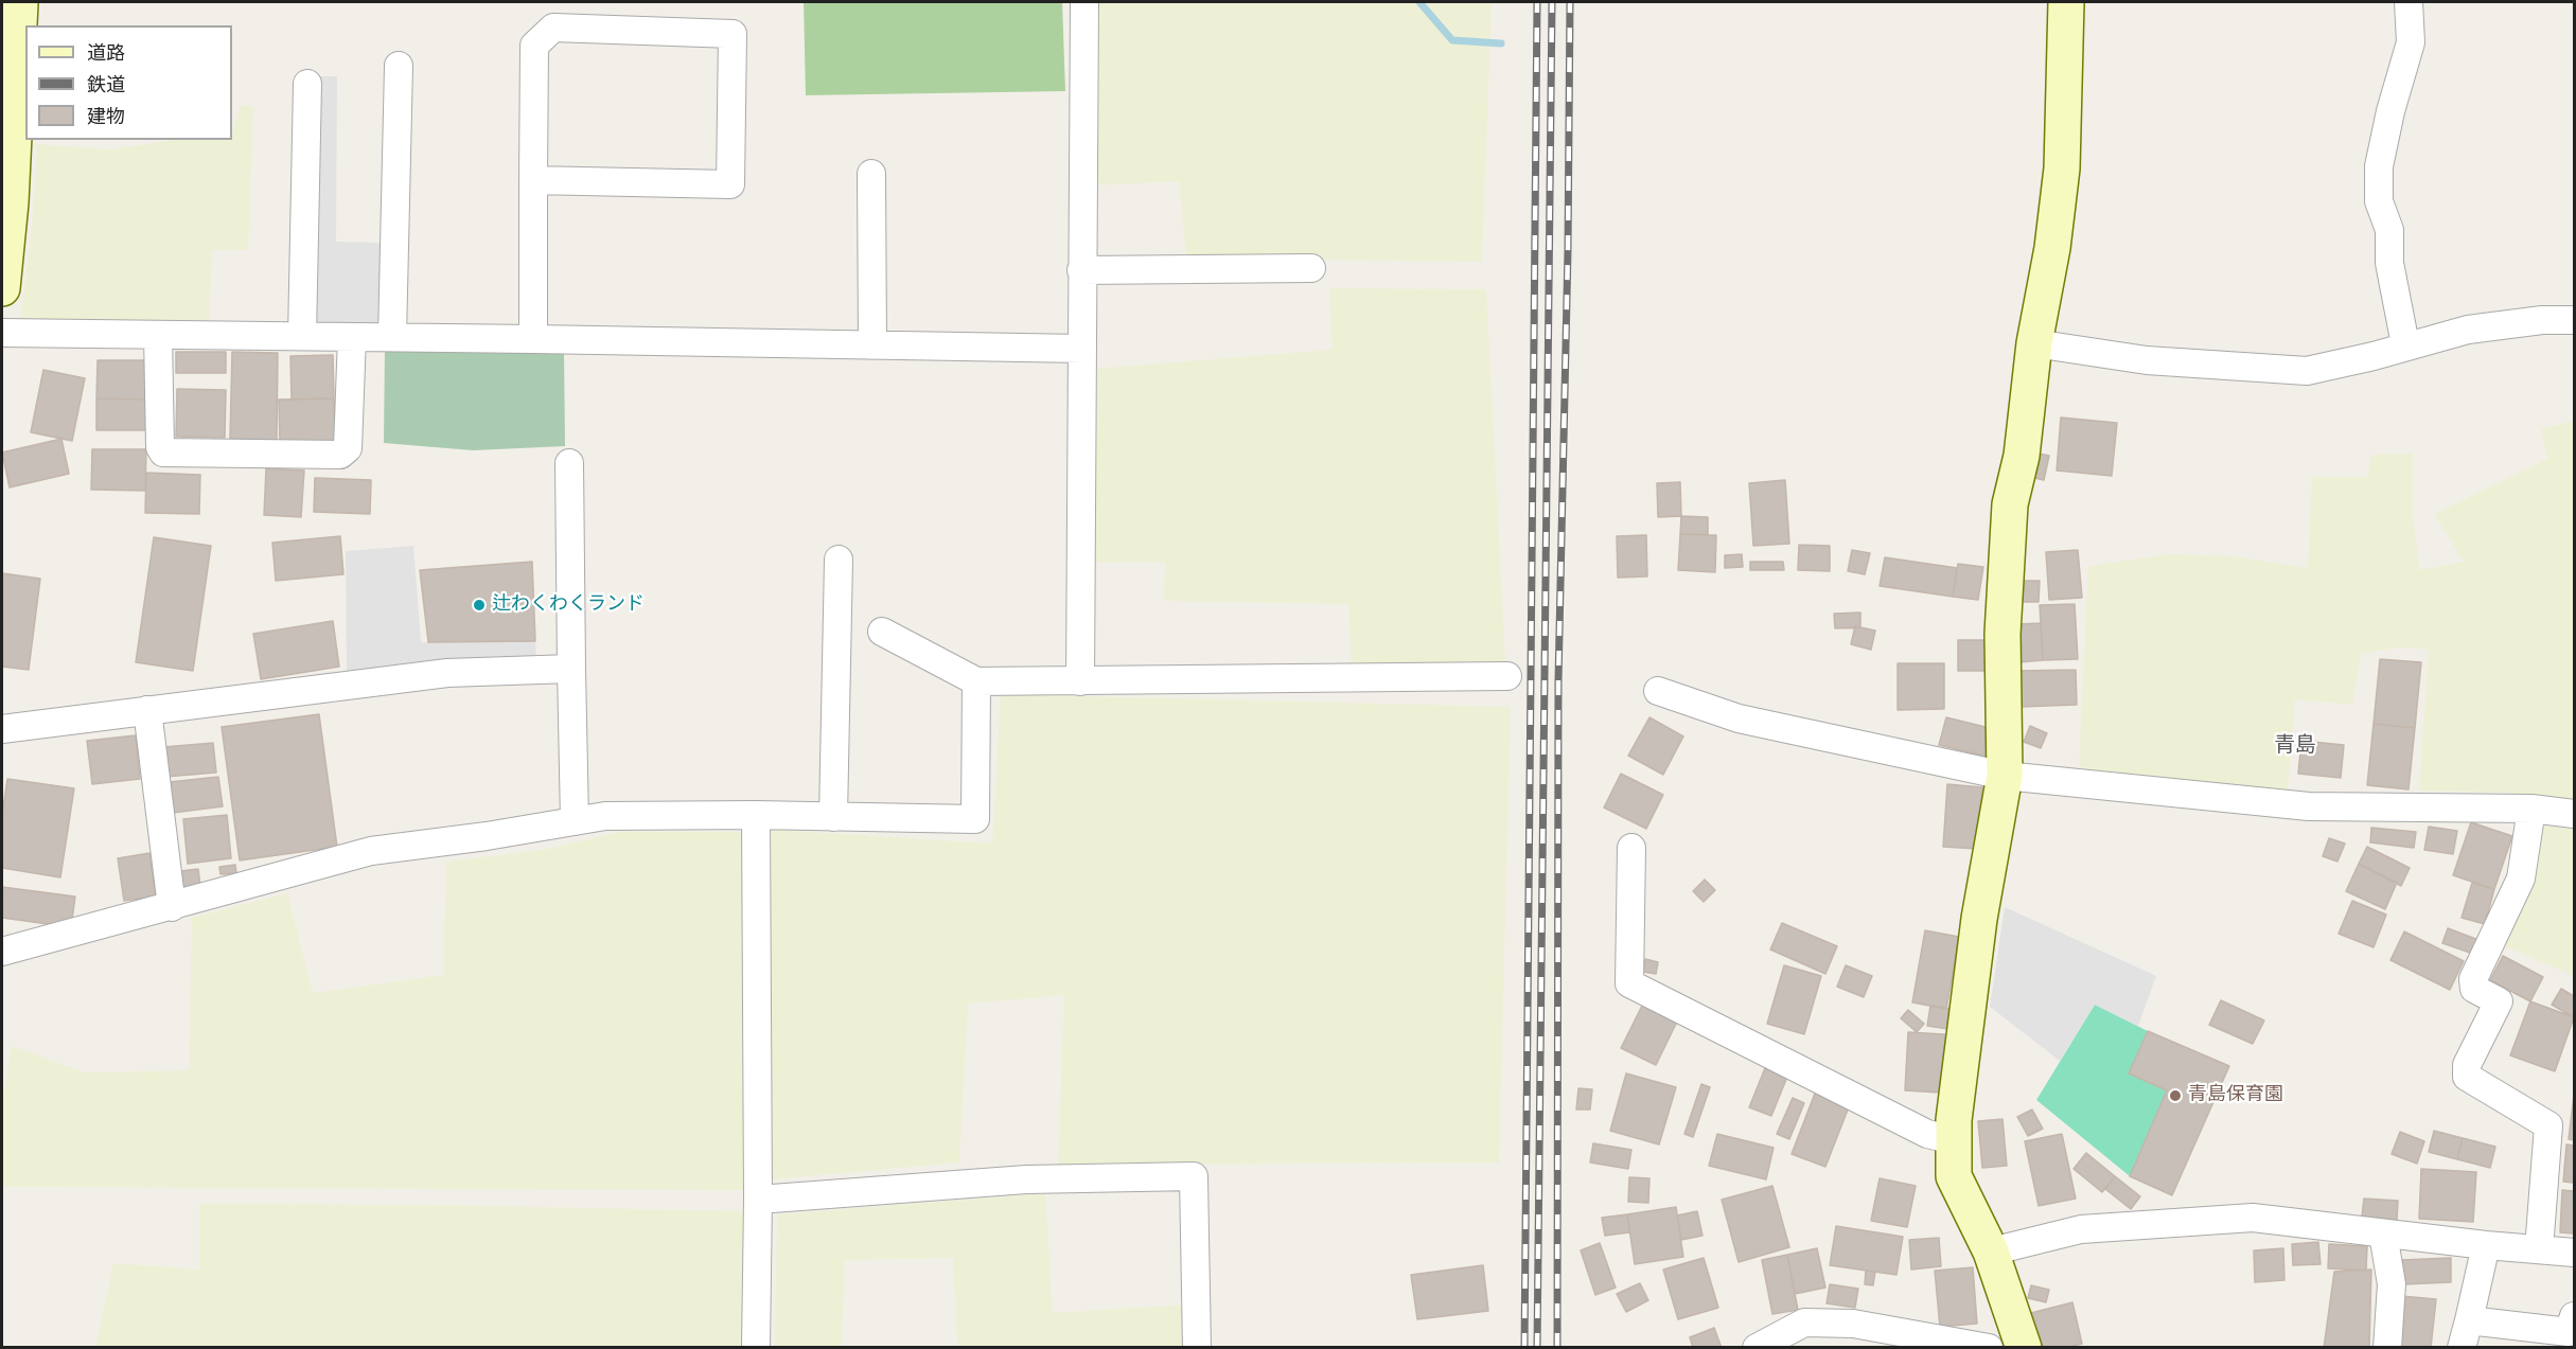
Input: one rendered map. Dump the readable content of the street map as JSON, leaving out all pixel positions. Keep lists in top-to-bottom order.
{
  "districts": ["青島"],
  "places": ["辻わくわくランド", "青島保育園"],
  "legend": ["道路", "鉄道", "建物"]
}
